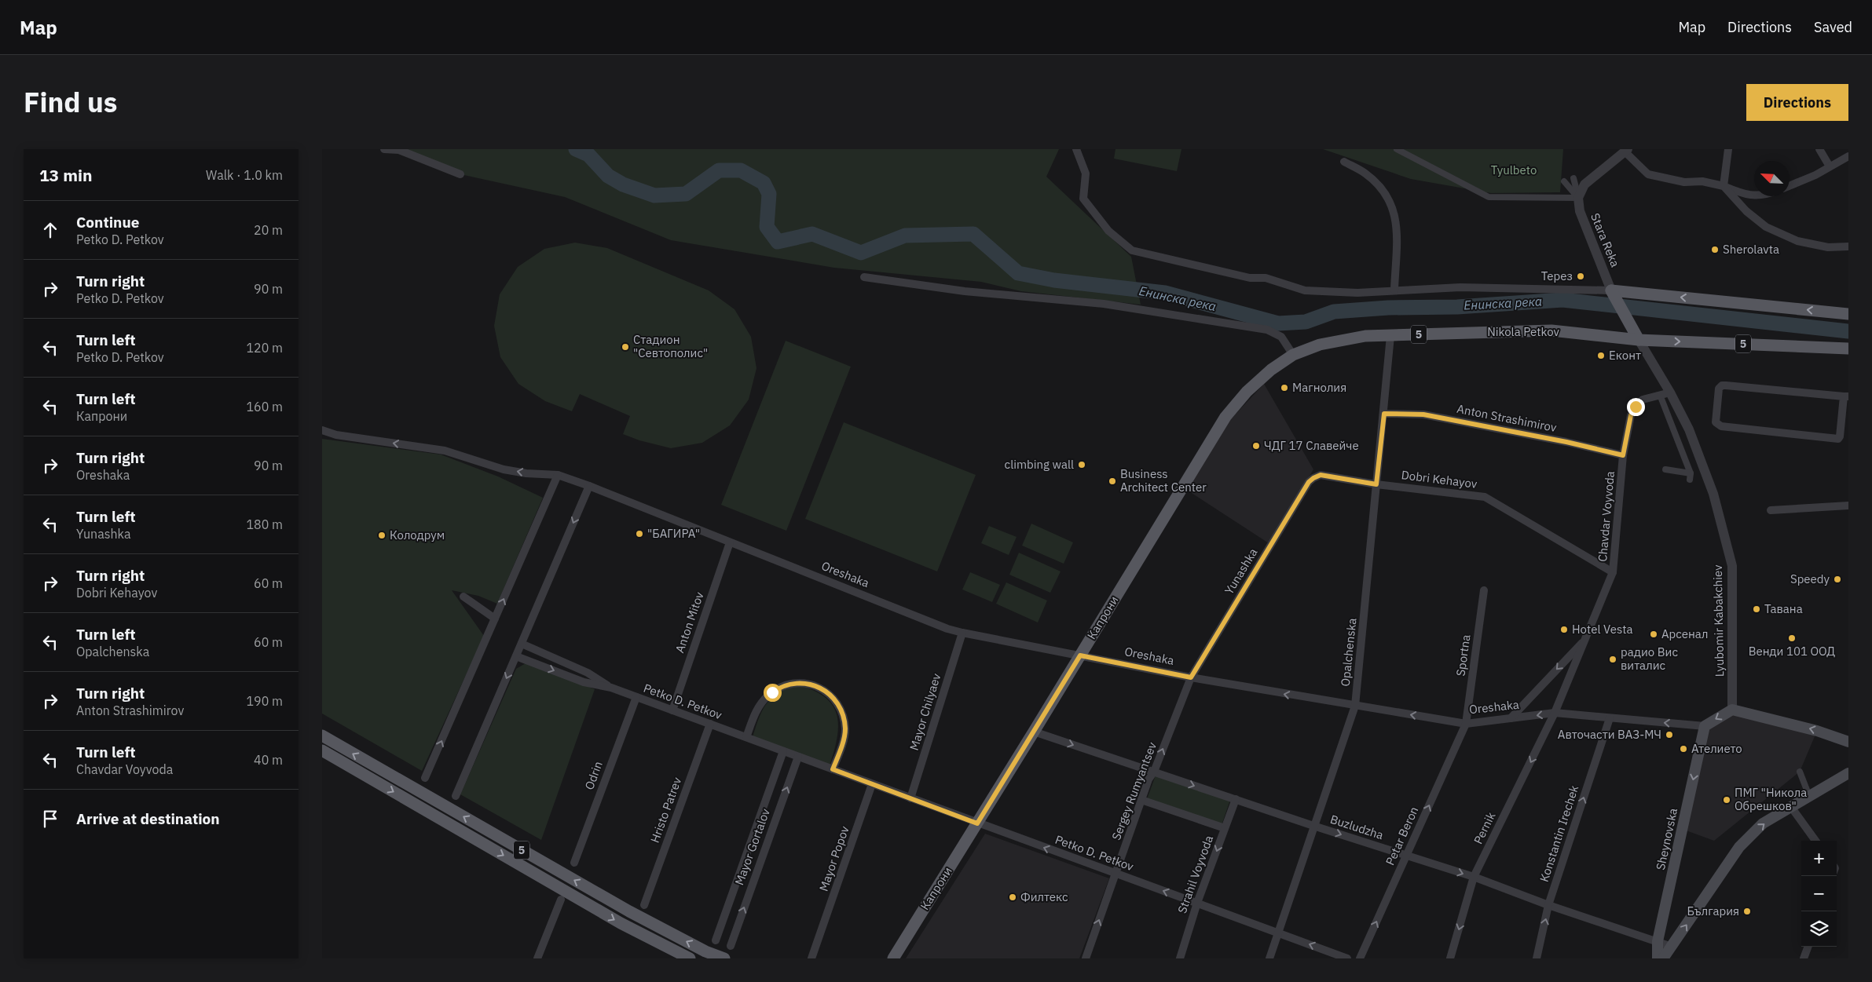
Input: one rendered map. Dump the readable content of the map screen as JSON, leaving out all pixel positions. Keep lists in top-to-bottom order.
{
  "streets": {
    "main road": [
      "Nikola Petkov",
      "5",
      "Капрони",
      "Sheynovska"
    ],
    "street": [
      "Stara Reka",
      "Anton Strashimirov",
      "Dobri Kehayov",
      "Chavdar Voyvoda",
      "Yunashka",
      "Oreshaka",
      "Lyubomir Kabakchiev",
      "Anton Mitov",
      "Opalchenska",
      "Sportna",
      "Petko D. Petkov",
      "Mayor Chilyaev",
      "Odrin",
      "Sergey Rumyantsev",
      "Hristo Patrev",
      "Buzludzha",
      "Pernik",
      "Konstantin Irechek",
      "Petar Beron",
      "Mayor Gortalov",
      "Mayor Popov",
      "Strahil Voyvoda"
    ]
  },
  "crossings": [
    ["Nikola Petkov", "Капрони"],
    ["Nikola Petkov", "Lyubomir Kabakchiev"],
    ["Nikola Petkov", "Opalchenska"],
    ["Anton Strashimirov", "Chavdar Voyvoda"],
    ["Anton Strashimirov", "Opalchenska"],
    ["Dobri Kehayov", "Chavdar Voyvoda"],
    ["Dobri Kehayov", "Yunashka"],
    ["Dobri Kehayov", "Opalchenska"],
    ["Chavdar Voyvoda", "Oreshaka"],
    ["Chavdar Voyvoda", "Lyubomir Kabakchiev"],
    ["Chavdar Voyvoda", "Pernik"],
    ["Yunashka", "Oreshaka"],
    ["Yunashka", "Sergey Rumyantsev"],
    ["Oreshaka", "Капрони"],
    ["Oreshaka", "Anton Mitov"],
    ["Oreshaka", "Opalchenska"],
    ["Oreshaka", "Sportna"],
    ["Oreshaka", "Mayor Chilyaev"],
    ["Oreshaka", "Sergey Rumyantsev"],
    ["Oreshaka", "Pernik"],
    ["Oreshaka", "Konstantin Irechek"],
    ["Oreshaka", "Petar Beron"],
    ["Oreshaka", "Sheynovska"],
    ["Капрони", "Petko D. Petkov"],
    ["Капрони", "Buzludzha"],
    ["Anton Mitov", "Petko D. Petkov"],
    ["Opalchenska", "Petko D. Petkov"],
    ["Opalchenska", "Buzludzha"],
    ["Sportna", "Petar Beron"],
    ["Petko D. Petkov", "Mayor Chilyaev"],
    ["Petko D. Petkov", "Odrin"],
    ["Petko D. Petkov", "Sergey Rumyantsev"],
    ["Petko D. Petkov", "Hristo Patrev"],
    ["Petko D. Petkov", "Mayor Gortalov"],
    ["Petko D. Petkov", "Mayor Popov"],
    ["Petko D. Petkov", "Strahil Voyvoda"],
    ["Sergey Rumyantsev", "Buzludzha"],
    ["Buzludzha", "Pernik"],
    ["Buzludzha", "Konstantin Irechek"],
    ["Buzludzha", "Petar Beron"],
    ["Buzludzha", "Sheynovska"],
    ["Buzludzha", "Strahil Voyvoda"]
  ],
  "one_way": [
    "Oreshaka",
    "Sergey Rumyantsev",
    "Buzludzha",
    "Pernik",
    "Konstantin Irechek",
    "Petar Beron",
    "Sheynovska",
    "Strahil Voyvoda"
  ],
  "water": ["Енинска река"],
  "parks": ["Tyulbeto"],
  "places": [
    "Sherolavta",
    "Терез",
    "Стадион \"Севтополис\"",
    "Еконт",
    "Магнолия",
    "ЧДГ 17 Славейче",
    "climbing wall",
    "Business Architect Center",
    "\"БАГИРА\"",
    "Колодрум",
    "Speedy",
    "Тавана",
    "Hotel Vesta",
    "Арсенал",
    "Венди 101 ООД",
    "радио Вис виталис",
    "Авточасти ВАЗ-МЧ",
    "Ателието",
    "ПМГ \"Никола Обрешков\"",
    "Филтекс",
    "България"
  ],
  "north": "top left",
  "page": {
    "header": "Map",
    "nav": ["Map", "Directions", "Saved"],
    "title": "Find us",
    "buttons": "Directions",
    "heading": ["13 min", "Walk · 1.0 km"],
    "list": [
      ["Continue", "Petko D. Petkov", "20 m"],
      ["Turn right", "Petko D. Petkov", "90 m"],
      ["Turn left", "Petko D. Petkov", "120 m"],
      ["Turn left", "Капрони", "160 m"],
      ["Turn right", "Oreshaka", "90 m"],
      ["Turn left", "Yunashka", "180 m"],
      ["Turn right", "Dobri Kehayov", "60 m"],
      ["Turn left", "Opalchenska", "60 m"],
      ["Turn right", "Anton Strashimirov", "190 m"],
      ["Turn left", "Chavdar Voyvoda", "40 m"],
      "Arrive at destination"
    ],
    "map_buttons": ["+", "−"]
  }
}
